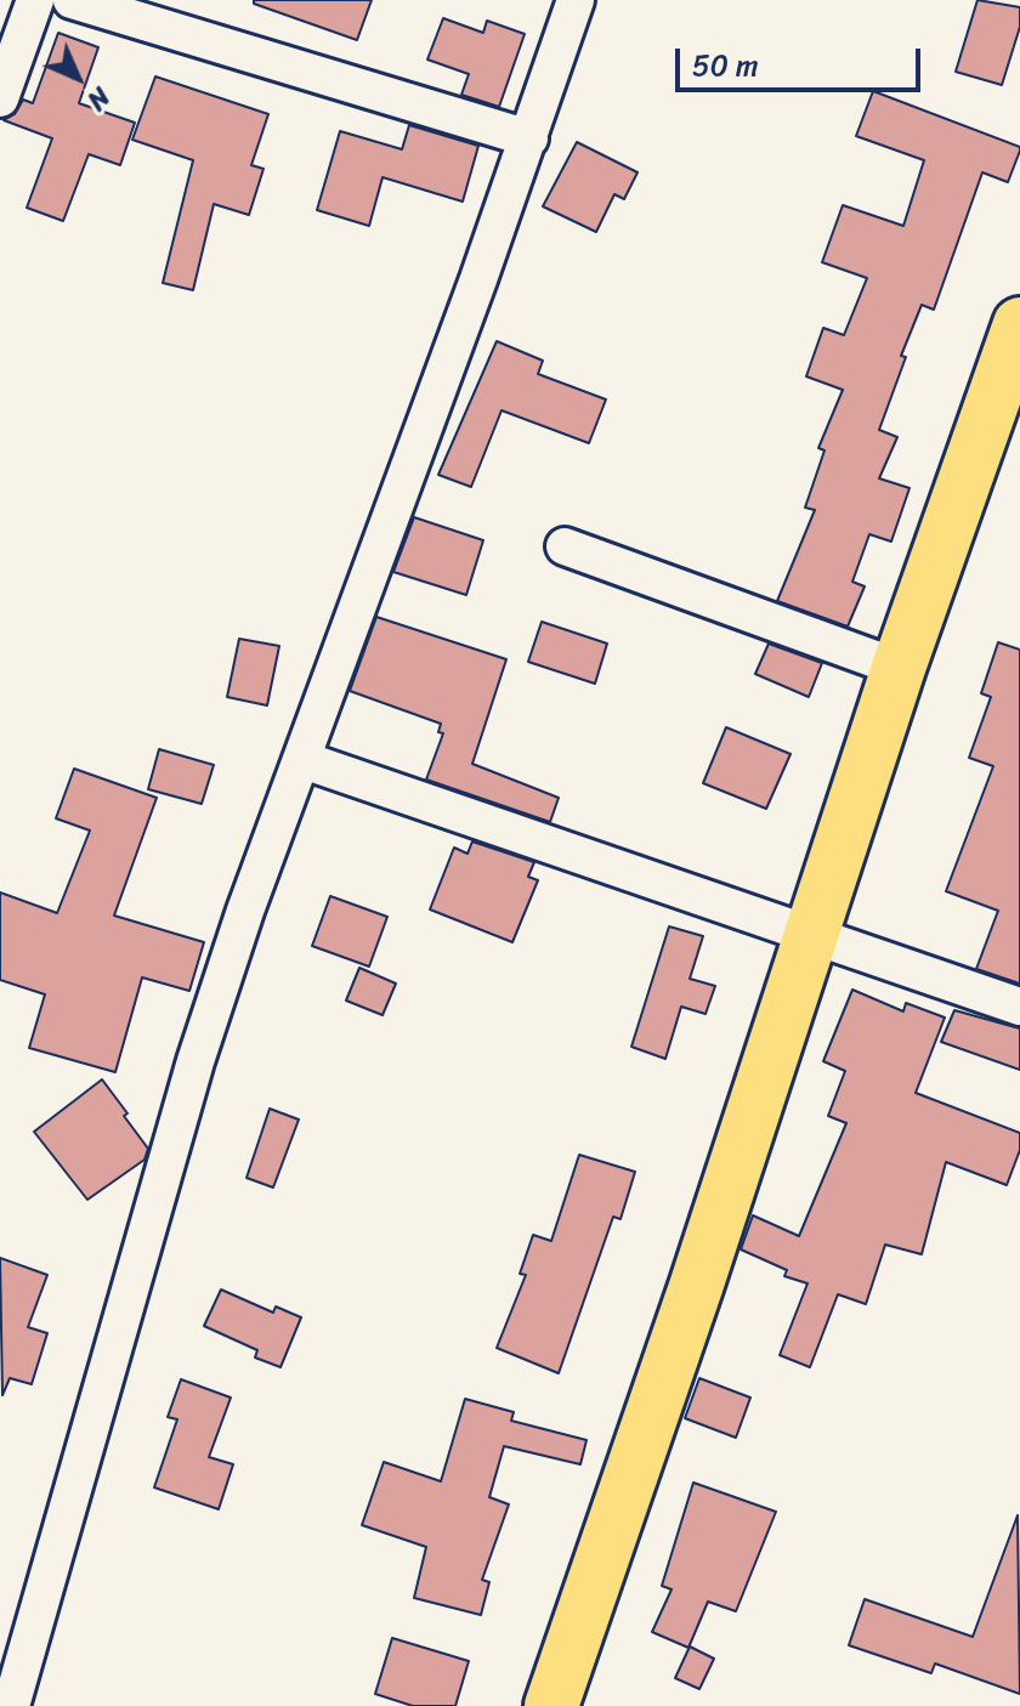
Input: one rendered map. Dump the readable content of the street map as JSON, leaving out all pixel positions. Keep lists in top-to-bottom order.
{
  "scale_bar": "50 m",
  "north": "bottom right"
}
